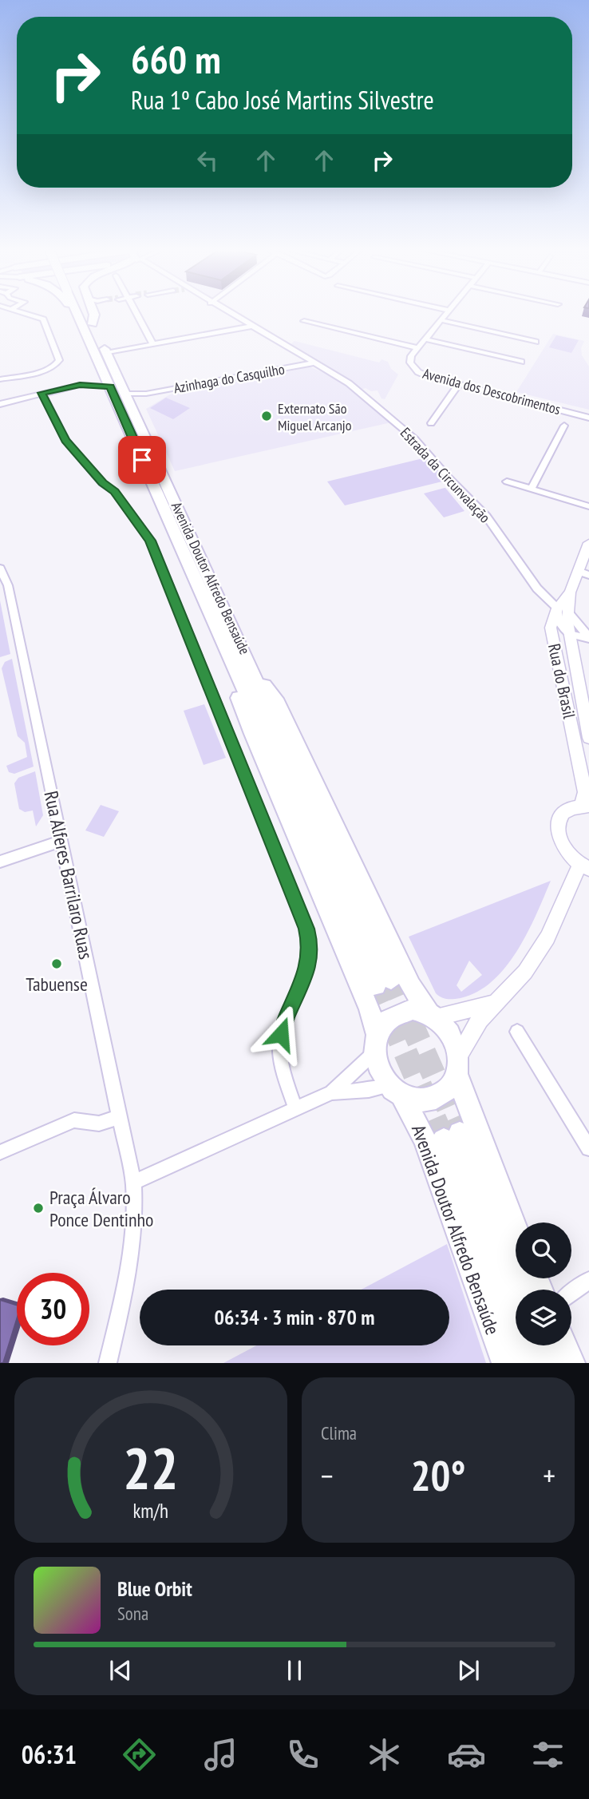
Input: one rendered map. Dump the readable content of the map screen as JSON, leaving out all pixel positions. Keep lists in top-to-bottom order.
{
  "streets": {
    "highway": ["Avenida Doutor Alfredo Bensaúde"],
    "main road": ["Rua do Brasil"],
    "street": [
      "Azinhaga do Casquilho",
      "Avenida dos Descobrimentos",
      "Estrada da Circunvalação",
      "Rua Alferes Barrilaro Ruas"
    ]
  },
  "crossings": [
    ["Azinhaga do Casquilho", "Estrada da Circunvalação"],
    ["Azinhaga do Casquilho", "Avenida Doutor Alfredo Bensaúde"],
    ["Estrada da Circunvalação", "Rua do Brasil"]
  ],
  "places": ["Externato São Miguel Arcanjo", "Tabuense", "Praça Álvaro Ponce Dentinho"],
  "page": {
    "turn": ["660 m", "Rua 1º Cabo José Martins Silvestre"],
    "limit": "30",
    "trip": "06:34 · 3 min · 870 m",
    "tile": "Clima",
    "heat": ["−", "20°", "+"],
    "song": ["Blue Orbit", "Sona"],
    "tabs": "06:31",
    "gauge": ["22", "km/h"]
  }
}
